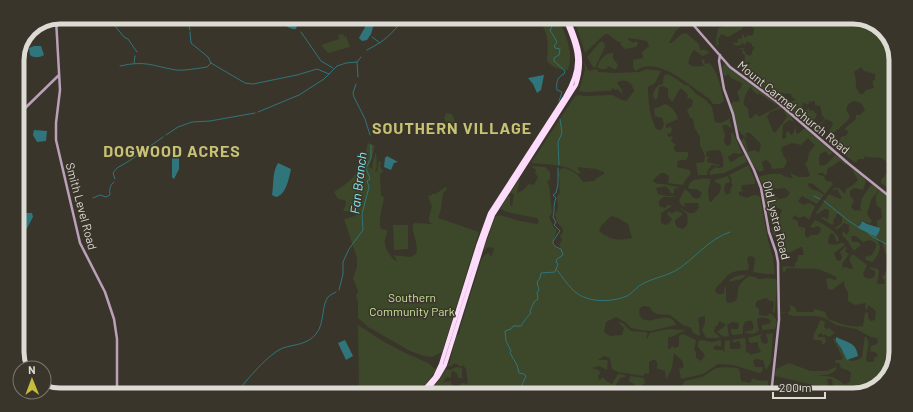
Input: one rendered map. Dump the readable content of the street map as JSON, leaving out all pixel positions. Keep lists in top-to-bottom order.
{
  "streets": {
    "main road": ["Mount Carmel Church Road", "Smith Level Road", "Old Lystra Road"]
  },
  "crossings": [
    ["Mount Carmel Church Road", "Old Lystra Road"]
  ],
  "districts": ["SOUTHERN VILLAGE", "DOGWOOD ACRES"],
  "water": ["Fan Branch"],
  "parks": ["Southern Community Park"],
  "scale_bar": "200 m",
  "north": "top"
}
